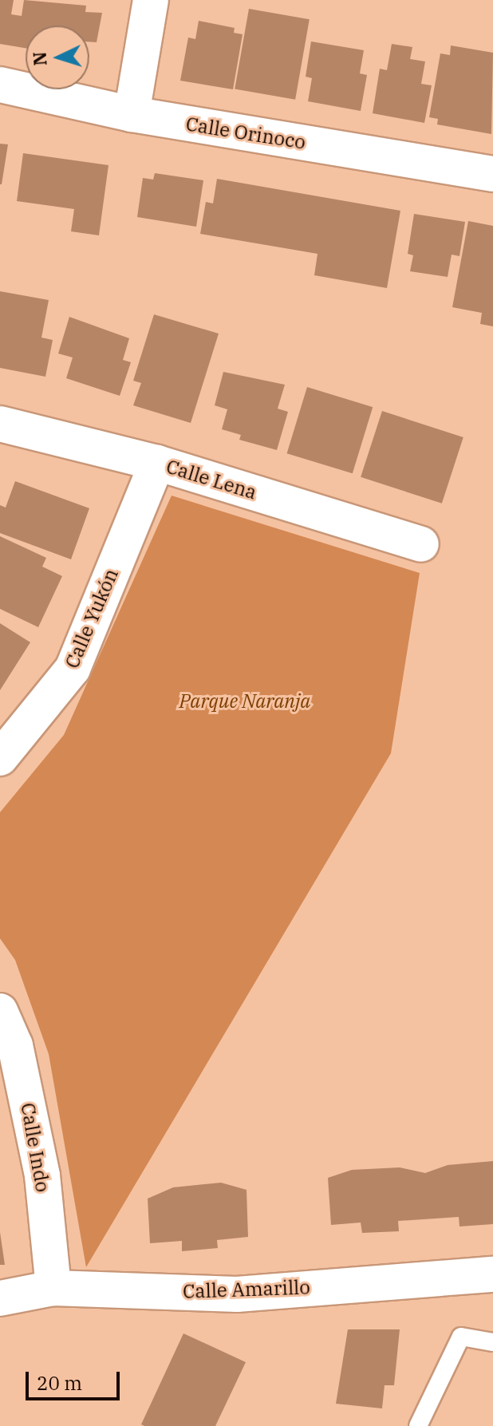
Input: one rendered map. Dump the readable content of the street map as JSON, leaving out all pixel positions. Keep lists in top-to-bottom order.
{
  "streets": {
    "street": [
      "Calle Orinoco",
      "Calle Lena",
      "Calle Yukón",
      "Calle Indo",
      "Calle Amarillo"
    ]
  },
  "crossings": [
    ["Calle Lena", "Calle Yukón"],
    ["Calle Indo", "Calle Amarillo"]
  ],
  "parks": ["Parque Naranja"],
  "scale_bar": "20 m",
  "north": "left"
}
